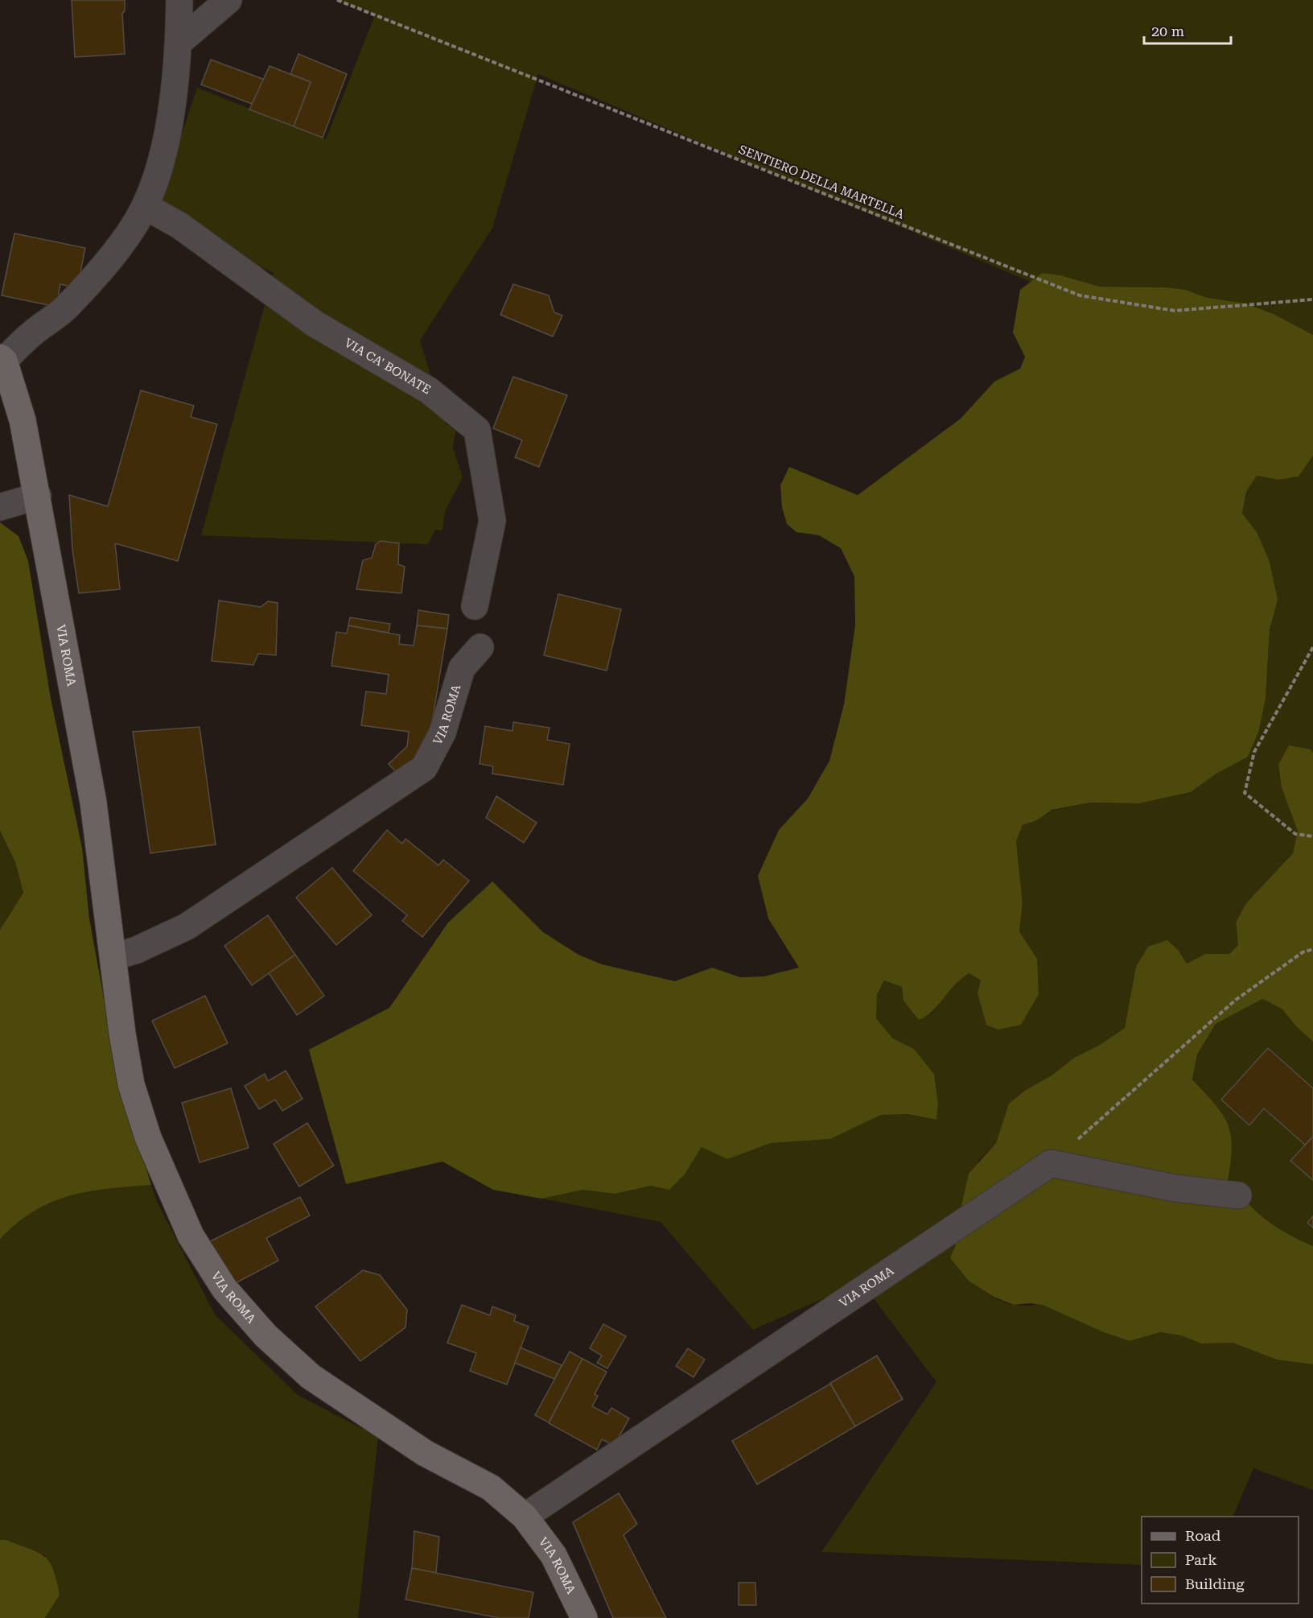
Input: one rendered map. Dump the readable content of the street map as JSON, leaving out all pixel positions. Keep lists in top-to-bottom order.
{
  "streets": {
    "street": ["VIA CA' BONATE", "VIA ROMA"],
    "path": ["SENTIERO DELLA MARTELLA"]
  },
  "legend": ["Road", "Park", "Building"],
  "scale_bar": "20 m"
}
